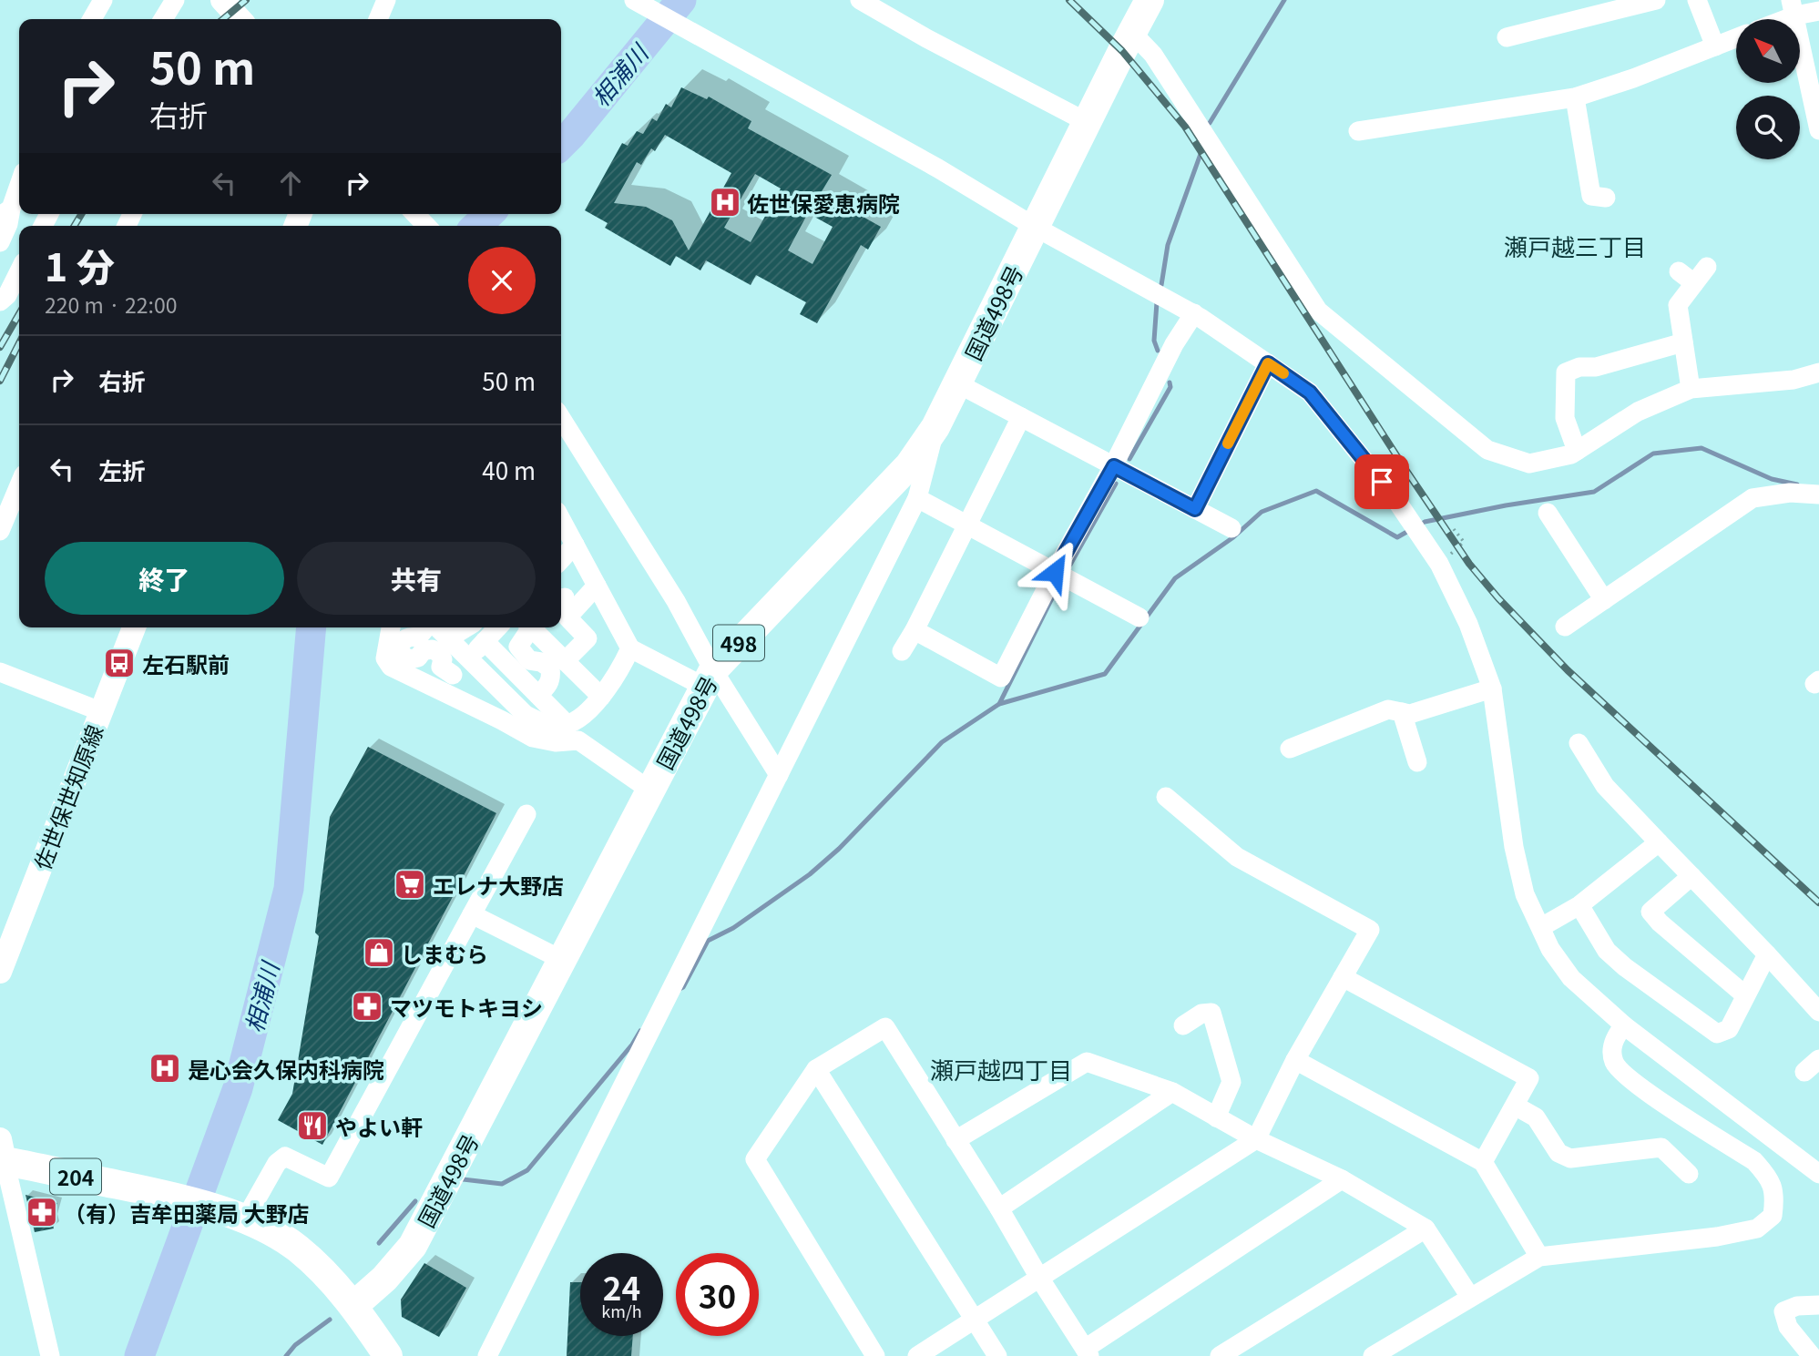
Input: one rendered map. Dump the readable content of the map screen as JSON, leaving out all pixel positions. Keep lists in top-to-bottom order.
{
  "streets": {
    "highway": ["国道498号", "498", "204"],
    "main road": ["佐世保世知原線"]
  },
  "crossings": [
    ["国道498号", "204"]
  ],
  "districts": ["瀬戸越三丁目", "瀬戸越四丁目"],
  "water": ["相浦川"],
  "places": {
    "hospital": ["佐世保愛恵病院", "是心会久保内科病院"],
    "bus stop": ["左石駅前"],
    "supermarket": ["エレナ大野店"],
    "shop": ["しまむら"],
    "pharmacy": ["マツモトキヨシ", "（有）吉牟田薬局 大野店"],
    "restaurant": ["やよい軒"]
  },
  "north": "top left",
  "page": {
    "turn": ["50 m", "右折"],
    "heading": ["1 分", "220 m · 22:00"],
    "list": [
      {
        "name": "右折",
        "value": "50 m"
      },
      {
        "name": "左折",
        "value": "40 m"
      }
    ],
    "buttons": ["終了", "共有"],
    "speed": "24 km/h",
    "limit": "30"
  }
}
